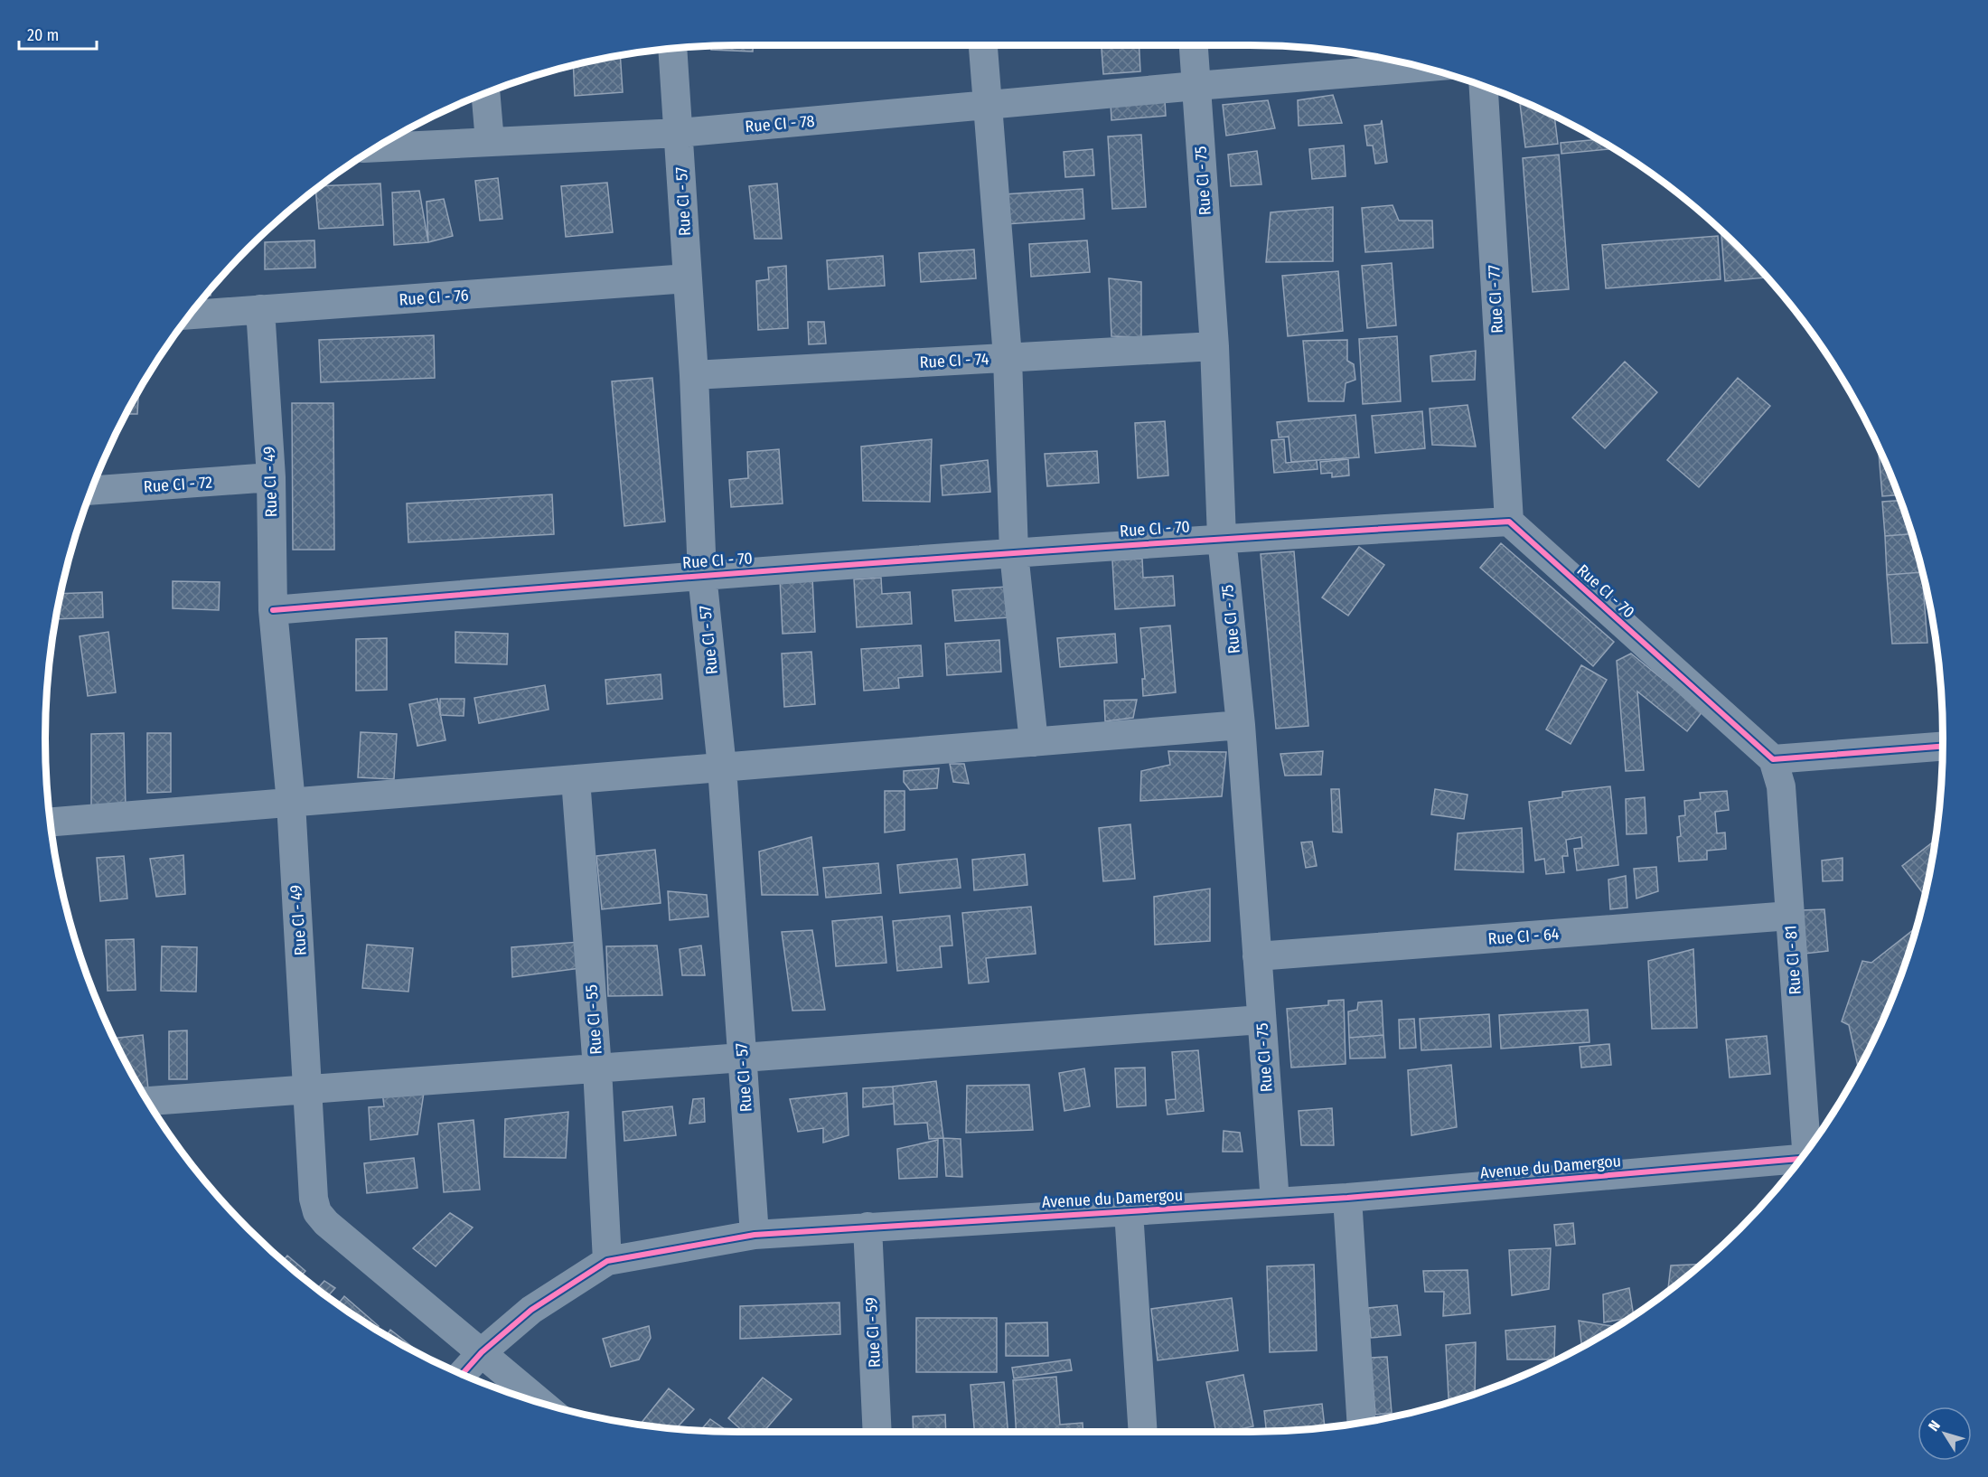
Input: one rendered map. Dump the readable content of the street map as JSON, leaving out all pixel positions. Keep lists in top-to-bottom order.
{
  "streets": {
    "street": [
      "Rue CI - 78",
      "Rue CI - 75",
      "Rue CI - 57",
      "Rue CI - 76",
      "Rue CI - 77",
      "Rue CI - 74",
      "Rue CI - 49",
      "Rue CI - 72",
      "Rue CI - 70",
      "Rue CI - 64",
      "Rue CI - 81",
      "Rue CI - 55",
      "Avenue du Damergou",
      "Rue CI - 59"
    ]
  },
  "crossings": [
    ["Rue CI - 78", "Rue CI - 75"],
    ["Rue CI - 78", "Rue CI - 57"],
    ["Rue CI - 75", "Rue CI - 74"],
    ["Rue CI - 75", "Rue CI - 70"],
    ["Rue CI - 75", "Rue CI - 64"],
    ["Rue CI - 75", "Avenue du Damergou"],
    ["Rue CI - 57", "Rue CI - 76"],
    ["Rue CI - 57", "Rue CI - 74"],
    ["Rue CI - 57", "Rue CI - 70"],
    ["Rue CI - 57", "Avenue du Damergou"],
    ["Rue CI - 76", "Rue CI - 49"],
    ["Rue CI - 77", "Rue CI - 70"],
    ["Rue CI - 49", "Rue CI - 72"],
    ["Rue CI - 49", "Rue CI - 70"],
    ["Rue CI - 49", "Avenue du Damergou"],
    ["Rue CI - 70", "Rue CI - 81"],
    ["Rue CI - 64", "Rue CI - 81"],
    ["Rue CI - 55", "Avenue du Damergou"],
    ["Avenue du Damergou", "Rue CI - 59"]
  ],
  "scale_bar": "20 m",
  "north": "top left"
}
